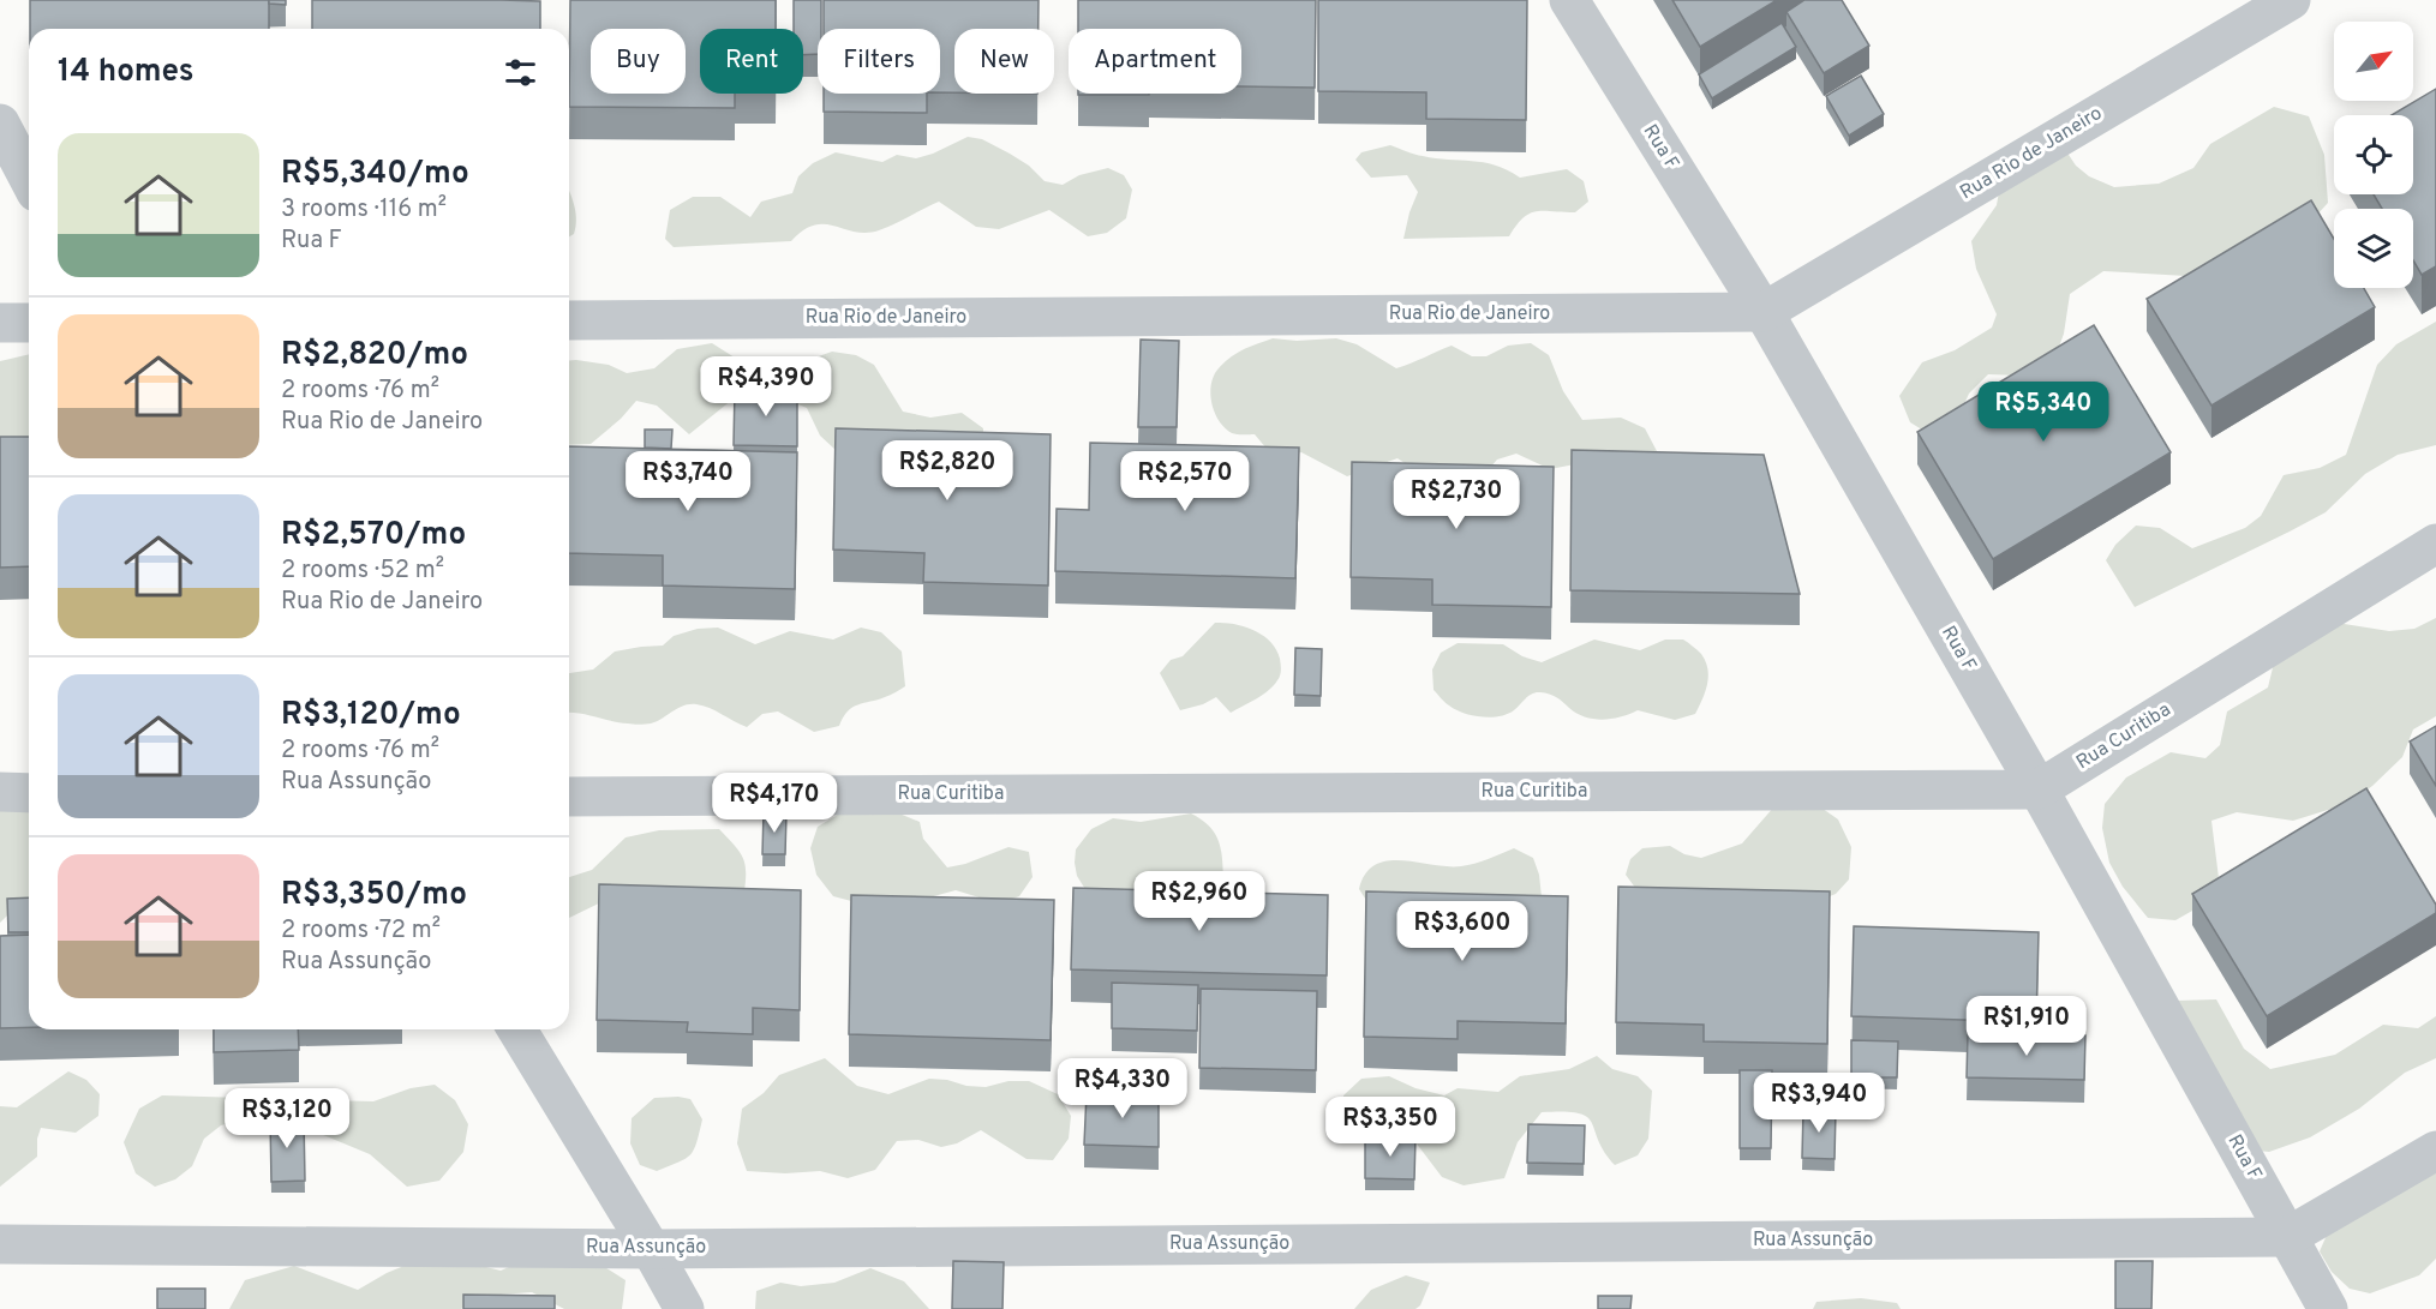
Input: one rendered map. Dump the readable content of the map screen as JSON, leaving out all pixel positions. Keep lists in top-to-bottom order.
{
  "streets": {
    "street": [
      "Rua F",
      "Rua Rio de Janeiro",
      "Rua Curitiba",
      "Rua Assunção"
    ]
  },
  "crossings": [
    ["Rua F", "Rua Rio de Janeiro"],
    ["Rua F", "Rua Curitiba"],
    ["Rua F", "Rua Assunção"]
  ],
  "north": "top right",
  "page": {
    "chip": [
      "Buy",
      "Rent",
      "Filters",
      "New",
      "Apartment"
    ],
    "heading": "14 homes",
    "list": [
      {
        "name": "R$5,340/mo",
        "note": "3 rooms · 116 m² · Rua F"
      },
      {
        "name": "R$2,820/mo",
        "note": "2 rooms · 76 m² · Rua Rio de Janeiro"
      },
      {
        "name": "R$2,570/mo",
        "note": "2 rooms · 52 m² · Rua Rio de Janeiro"
      },
      {
        "name": "R$3,120/mo",
        "note": "2 rooms · 76 m² · Rua Assunção"
      },
      {
        "name": "R$3,350/mo",
        "note": "2 rooms · 72 m² · Rua Assunção"
      }
    ],
    "price": [
      "R$4,390",
      "R$5,340",
      "R$2,820",
      "R$3,740",
      "R$2,570",
      "R$2,730",
      "R$4,170",
      "R$2,960",
      "R$3,600",
      "R$1,910",
      "R$4,330",
      "R$3,940",
      "R$3,120",
      "R$3,350"
    ]
  }
}
